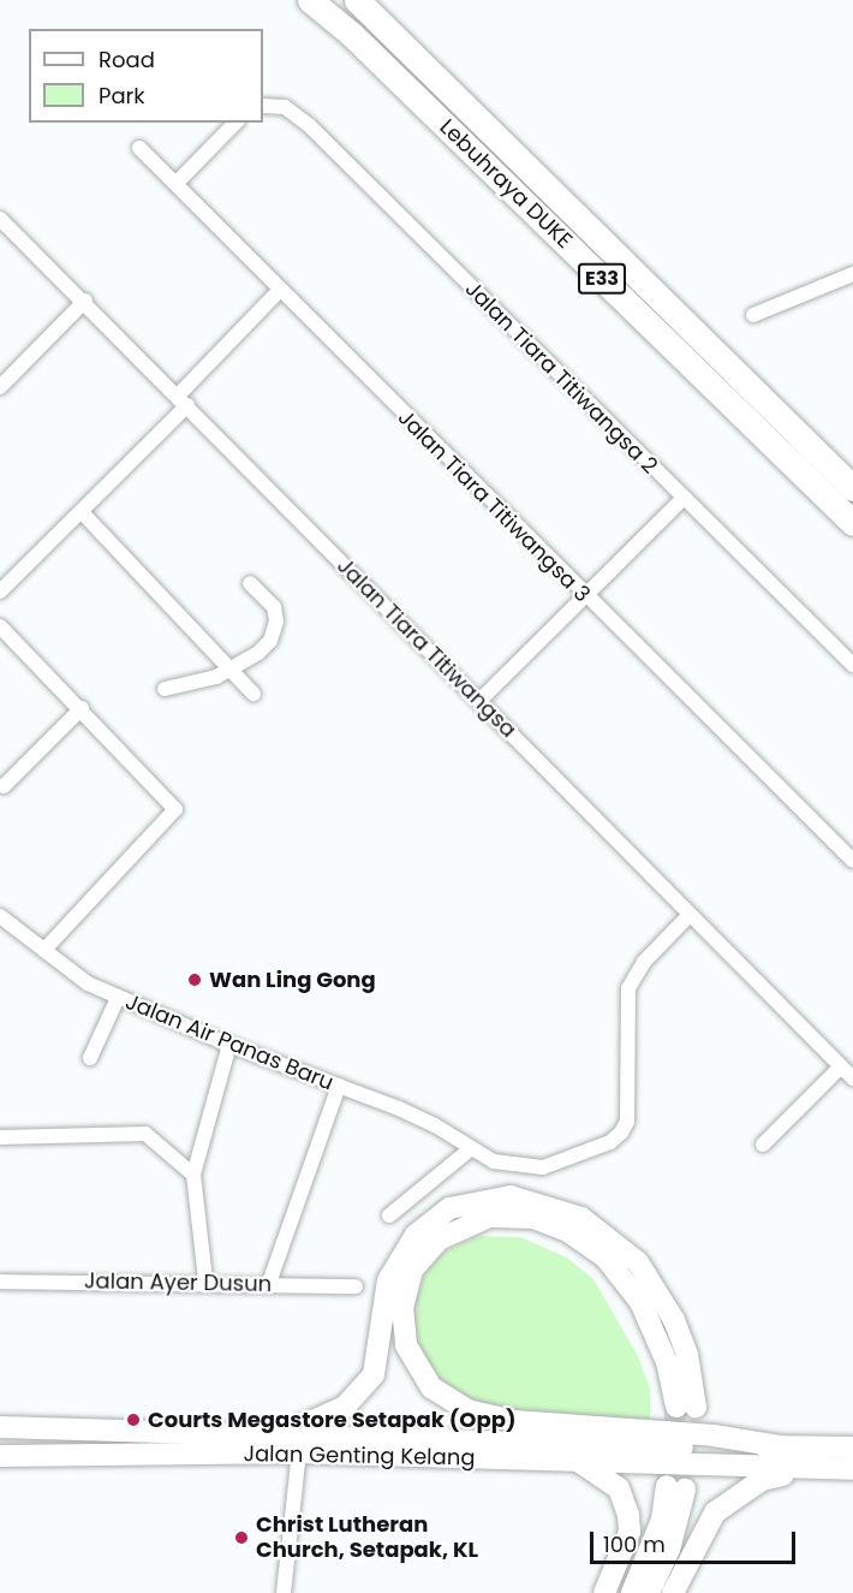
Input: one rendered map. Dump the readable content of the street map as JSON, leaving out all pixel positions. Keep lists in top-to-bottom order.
{
  "streets": {
    "highway": ["Lebuhraya DUKE", "E33"],
    "main road": ["Jalan Genting Kelang"],
    "street": [
      "Jalan Tiara Titiwangsa 2",
      "Jalan Tiara Titiwangsa 3",
      "Jalan Tiara Titiwangsa",
      "Jalan Air Panas Baru",
      "Jalan Ayer Dusun"
    ]
  },
  "crossings": [
    ["Jalan Tiara Titiwangsa", "Jalan Air Panas Baru"]
  ],
  "places": ["Wan Ling Gong", "Courts Megastore Setapak (Opp)", "Christ Lutheran Church, Setapak, KL"],
  "legend": ["Road", "Park"],
  "scale_bar": "100 m"
}
